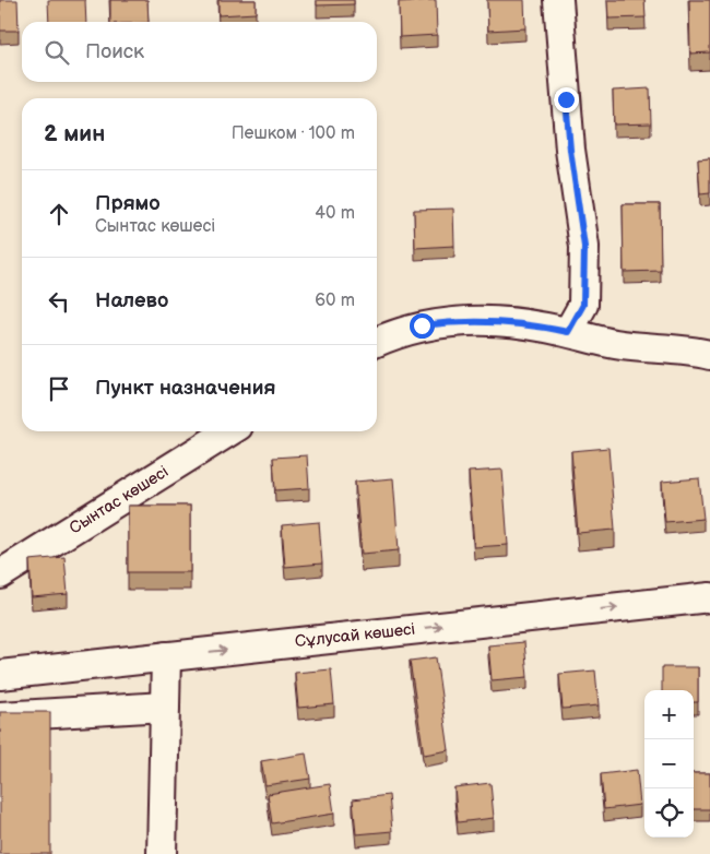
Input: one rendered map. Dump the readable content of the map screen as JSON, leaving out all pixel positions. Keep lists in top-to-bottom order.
{
  "streets": {
    "street": ["Сынтас көшесі", "Сұлусай көшесі"]
  },
  "one_way": ["Сұлусай көшесі"],
  "page": {
    "search": "Поиск",
    "heading": ["2 мин", "Пешком · 100 m"],
    "list": [
      ["Прямо", "Сынтас көшесі", "40 m"],
      ["Налево", "60 m"],
      "Пункт назначения"
    ],
    "map_buttons": ["+", "−"]
  }
}
